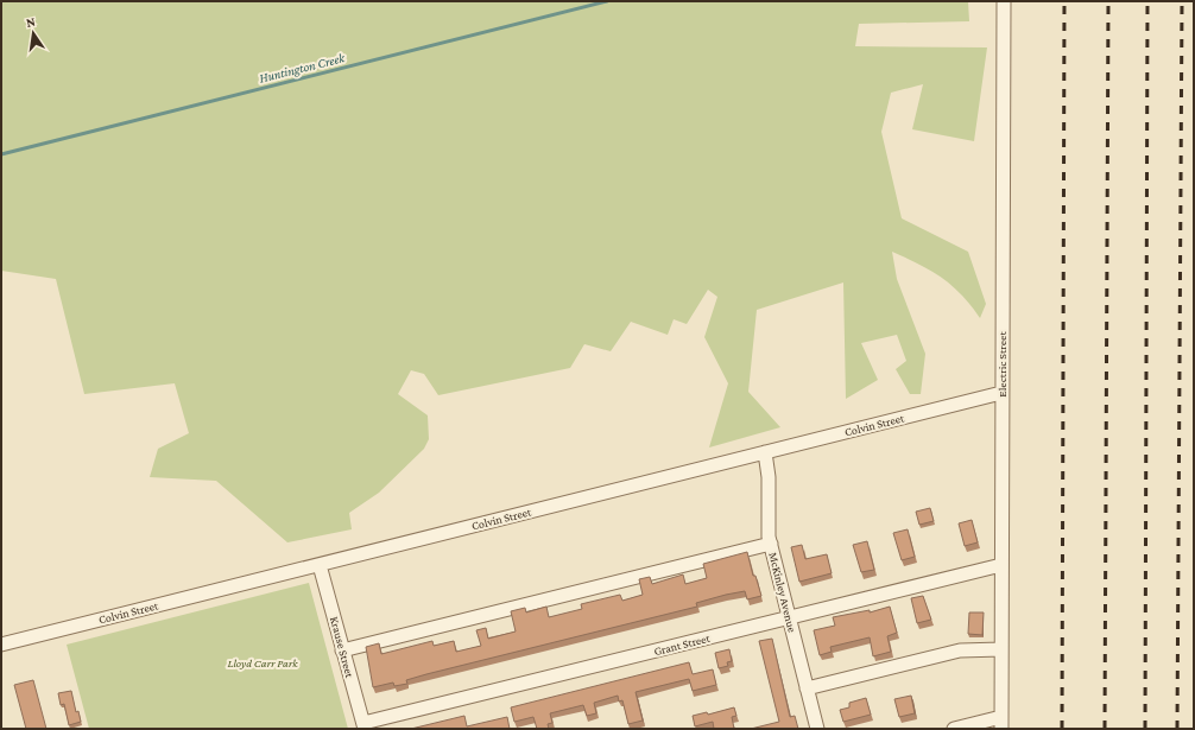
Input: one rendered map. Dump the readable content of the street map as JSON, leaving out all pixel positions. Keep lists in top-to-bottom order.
{
  "streets": {
    "street": [
      "Electric Street",
      "Colvin Street",
      "McKinley Avenue",
      "Grant Street",
      "Krause Street"
    ]
  },
  "crossings": [
    ["Electric Street", "Colvin Street"],
    ["Electric Street", "Grant Street"],
    ["Colvin Street", "McKinley Avenue"],
    ["Colvin Street", "Krause Street"],
    ["McKinley Avenue", "Grant Street"],
    ["Grant Street", "Krause Street"]
  ],
  "water": ["Huntington Creek"],
  "parks": ["Lloyd Carr Park"],
  "north": "top"
}
